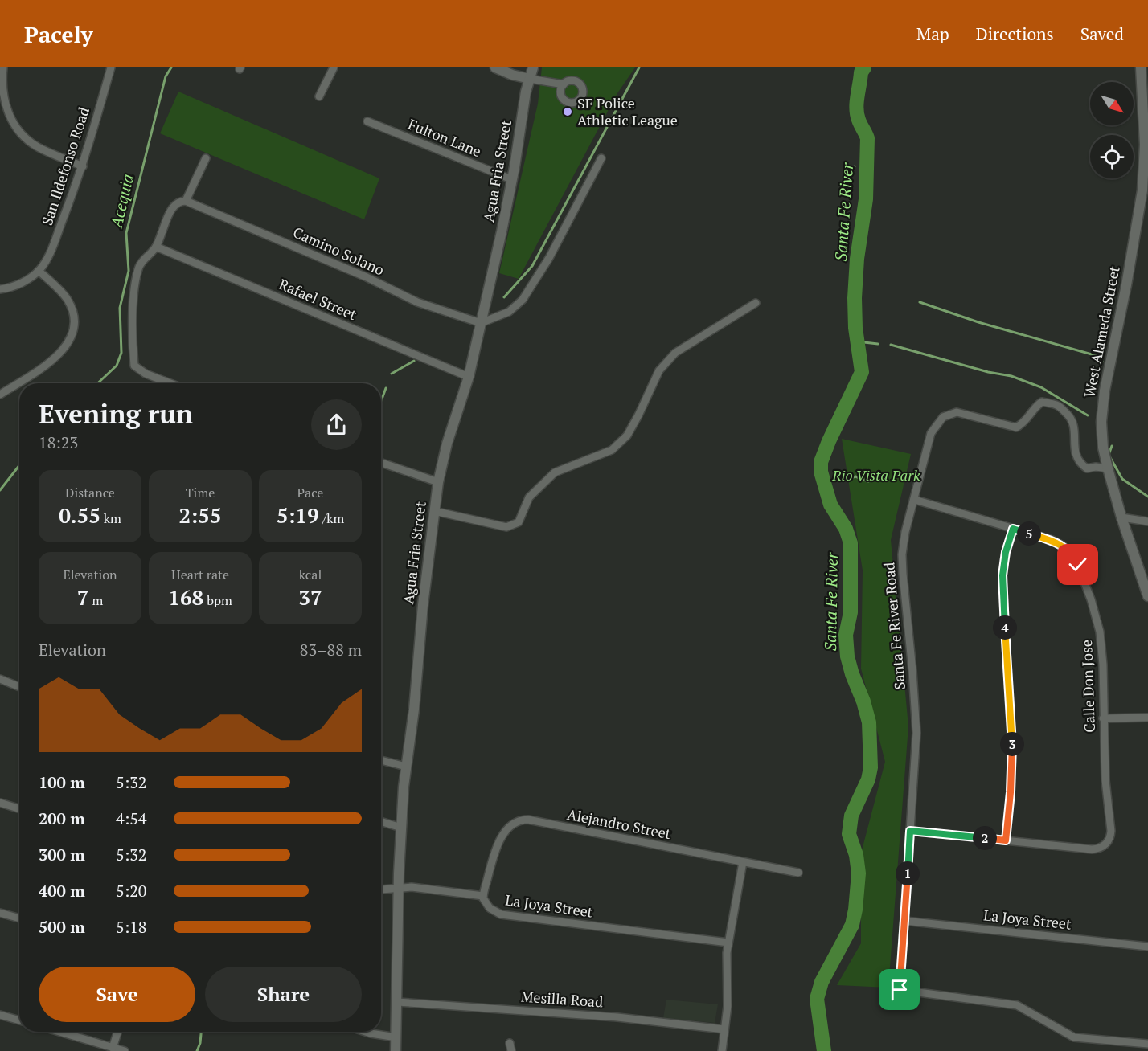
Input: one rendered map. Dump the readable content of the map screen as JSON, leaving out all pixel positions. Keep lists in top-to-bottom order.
{
  "streets": {
    "street": [
      "Fulton Lane",
      "San Ildefonso Road",
      "Agua Fria Street",
      "Camino Solano",
      "Rafael Street",
      "West Alameda Street",
      "Santa Fe River Road",
      "Calle Don Jose",
      "Alejandro Street",
      "La Joya Street",
      "Mesilla Road"
    ]
  },
  "crossings": [
    ["Fulton Lane", "Agua Fria Street"],
    ["Agua Fria Street", "Camino Solano"],
    ["Agua Fria Street", "Rafael Street"],
    ["Agua Fria Street", "Mesilla Road"],
    ["West Alameda Street", "Santa Fe River Road"],
    ["Santa Fe River Road", "Calle Don Jose"],
    ["Santa Fe River Road", "La Joya Street"],
    ["Alejandro Street", "La Joya Street"]
  ],
  "water": ["Acequia", "Santa Fe River"],
  "parks": ["Rio Vista Park"],
  "places": ["SF Police Athletic League"],
  "north": "bottom right",
  "page": {
    "header": "Pacely",
    "nav": ["Map", "Directions", "Saved"],
    "heading": ["Evening run", "18:23"],
    "stats": [
      ["Distance", "0.55 km"],
      ["Time", "2:55"],
      ["Pace", "5:19 /km"],
      ["Elevation", "7 m"],
      ["Heart rate", "168 bpm"],
      ["kcal", "37"]
    ],
    "pins": [
      "5",
      "4",
      "3",
      "2",
      "1"
    ],
    "chart": ["Elevation", "83–88 m"],
    "list": [
      {
        "name": "100 m",
        "note": "5:32"
      },
      {
        "name": "200 m",
        "note": "4:54"
      },
      {
        "name": "300 m",
        "note": "5:32"
      },
      {
        "name": "400 m",
        "note": "5:20"
      },
      {
        "name": "500 m",
        "note": "5:18"
      }
    ],
    "buttons": ["Save", "Share"]
  }
}
